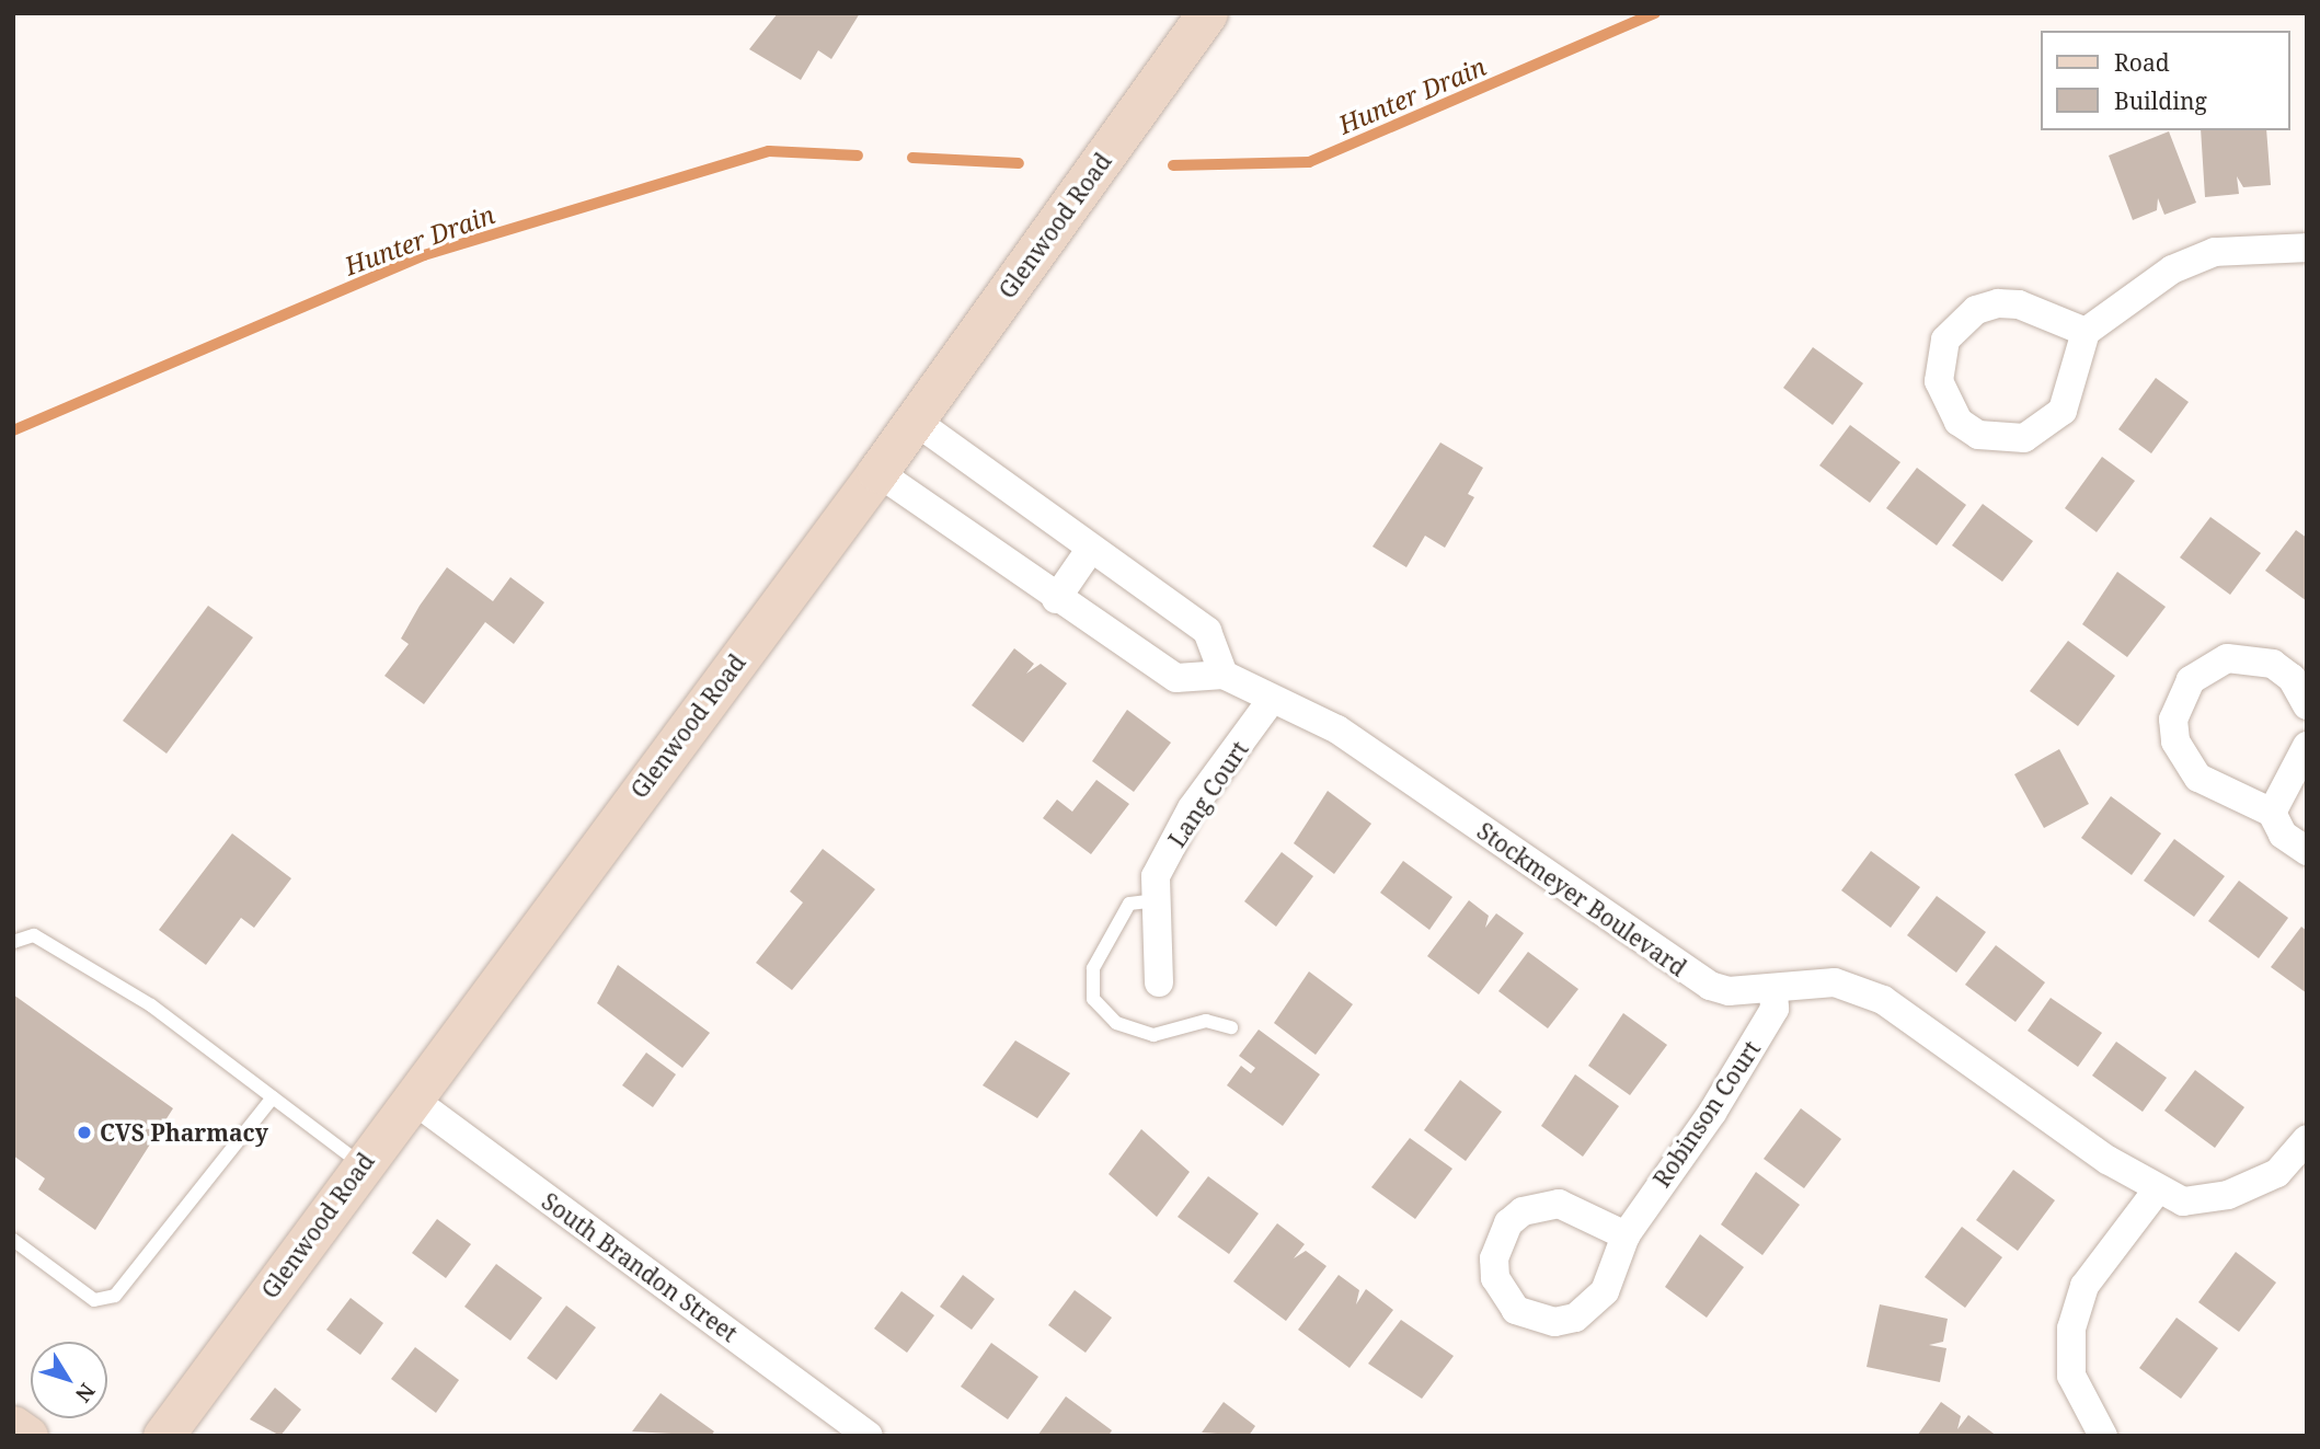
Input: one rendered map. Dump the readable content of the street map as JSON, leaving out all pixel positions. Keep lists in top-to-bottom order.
{
  "streets": {
    "street": [
      "Glenwood Road",
      "Lang Court",
      "Stockmeyer Boulevard",
      "Robinson Court",
      "South Brandon Street"
    ]
  },
  "crossings": [
    ["Glenwood Road", "South Brandon Street"],
    ["Lang Court", "Stockmeyer Boulevard"],
    ["Stockmeyer Boulevard", "Robinson Court"]
  ],
  "water": ["Hunter Drain"],
  "places": ["CVS Pharmacy"],
  "legend": ["Road", "Building"],
  "north": "bottom right"
}
